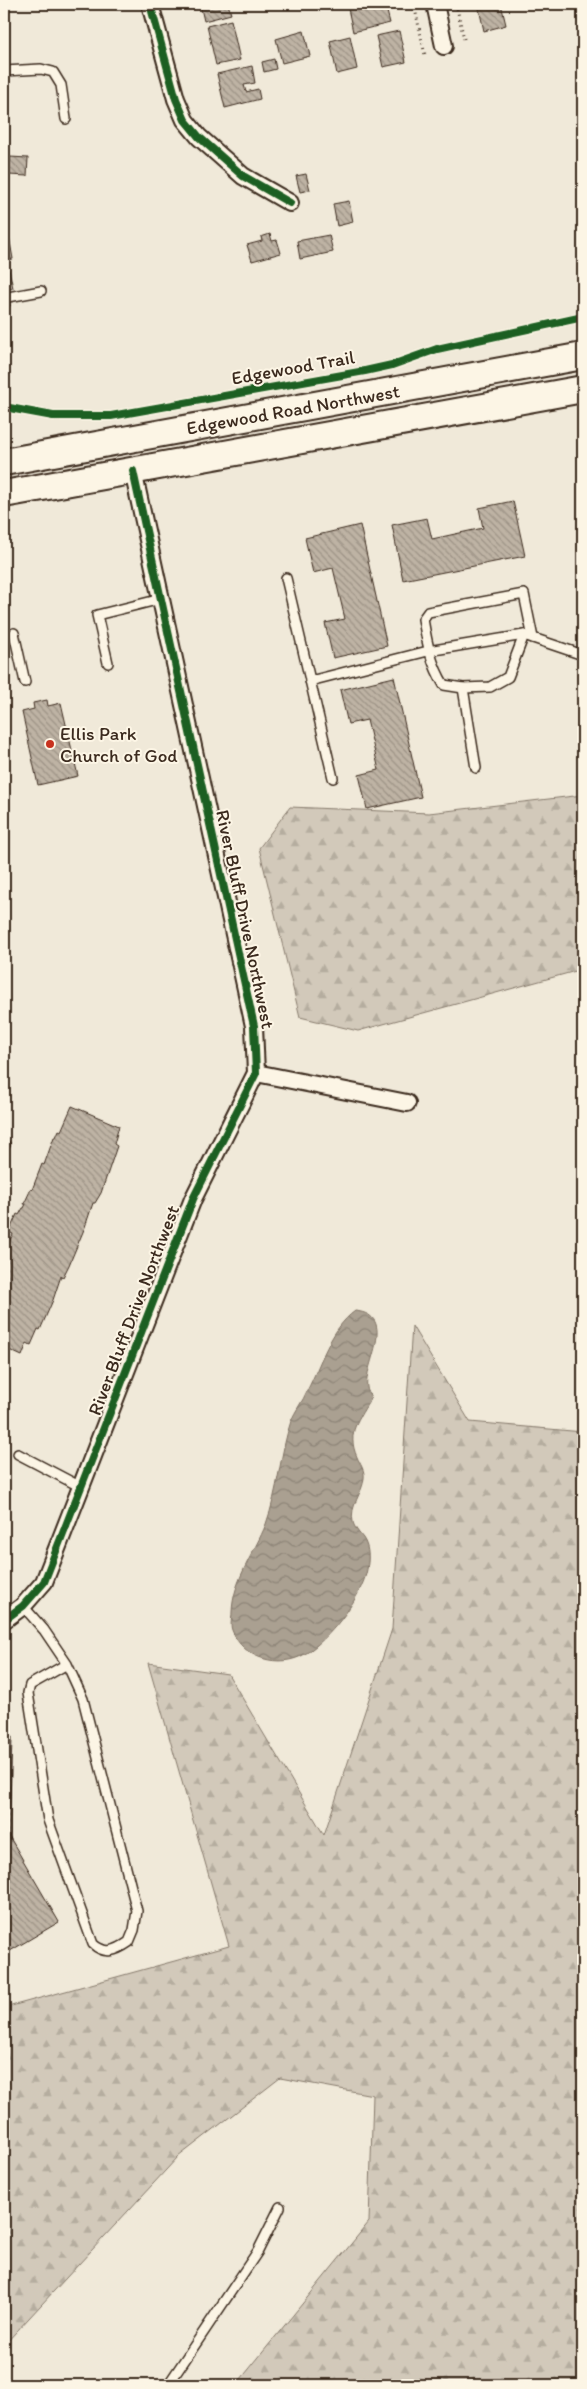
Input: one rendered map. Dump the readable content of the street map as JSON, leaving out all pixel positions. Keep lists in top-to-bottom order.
{
  "streets": {
    "main road": ["Edgewood Road Northwest"],
    "street": ["River Bluff Drive Northwest"],
    "cycle path": ["Edgewood Trail"]
  },
  "crossings": [
    ["Edgewood Road Northwest", "River Bluff Drive Northwest"]
  ],
  "places": ["Ellis Park Church of God"]
}
